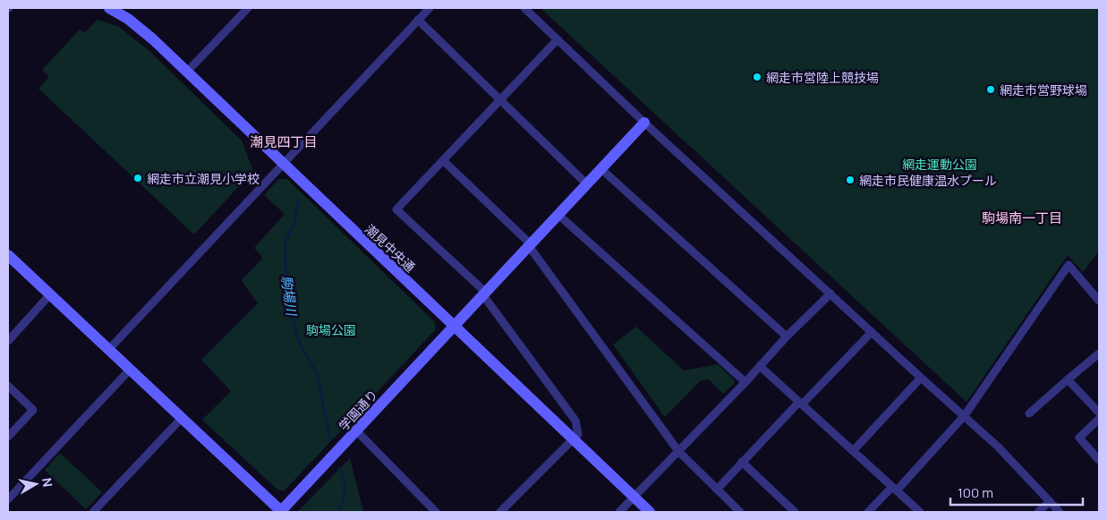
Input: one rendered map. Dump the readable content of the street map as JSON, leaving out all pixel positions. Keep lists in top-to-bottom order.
{
  "streets": {
    "street": ["潮見中央通", "学園通り"]
  },
  "crossings": [
    ["潮見中央通", "学園通り"]
  ],
  "districts": ["潮見四丁目", "駒場南一丁目"],
  "water": ["駒場川"],
  "parks": ["網走運動公園", "駒場公園"],
  "places": [
    "網走市営陸上競技場",
    "網走市営野球場",
    "網走市立潮見小学校",
    "網走市民健康温水プール"
  ],
  "scale_bar": "100 m",
  "north": "right"
}
